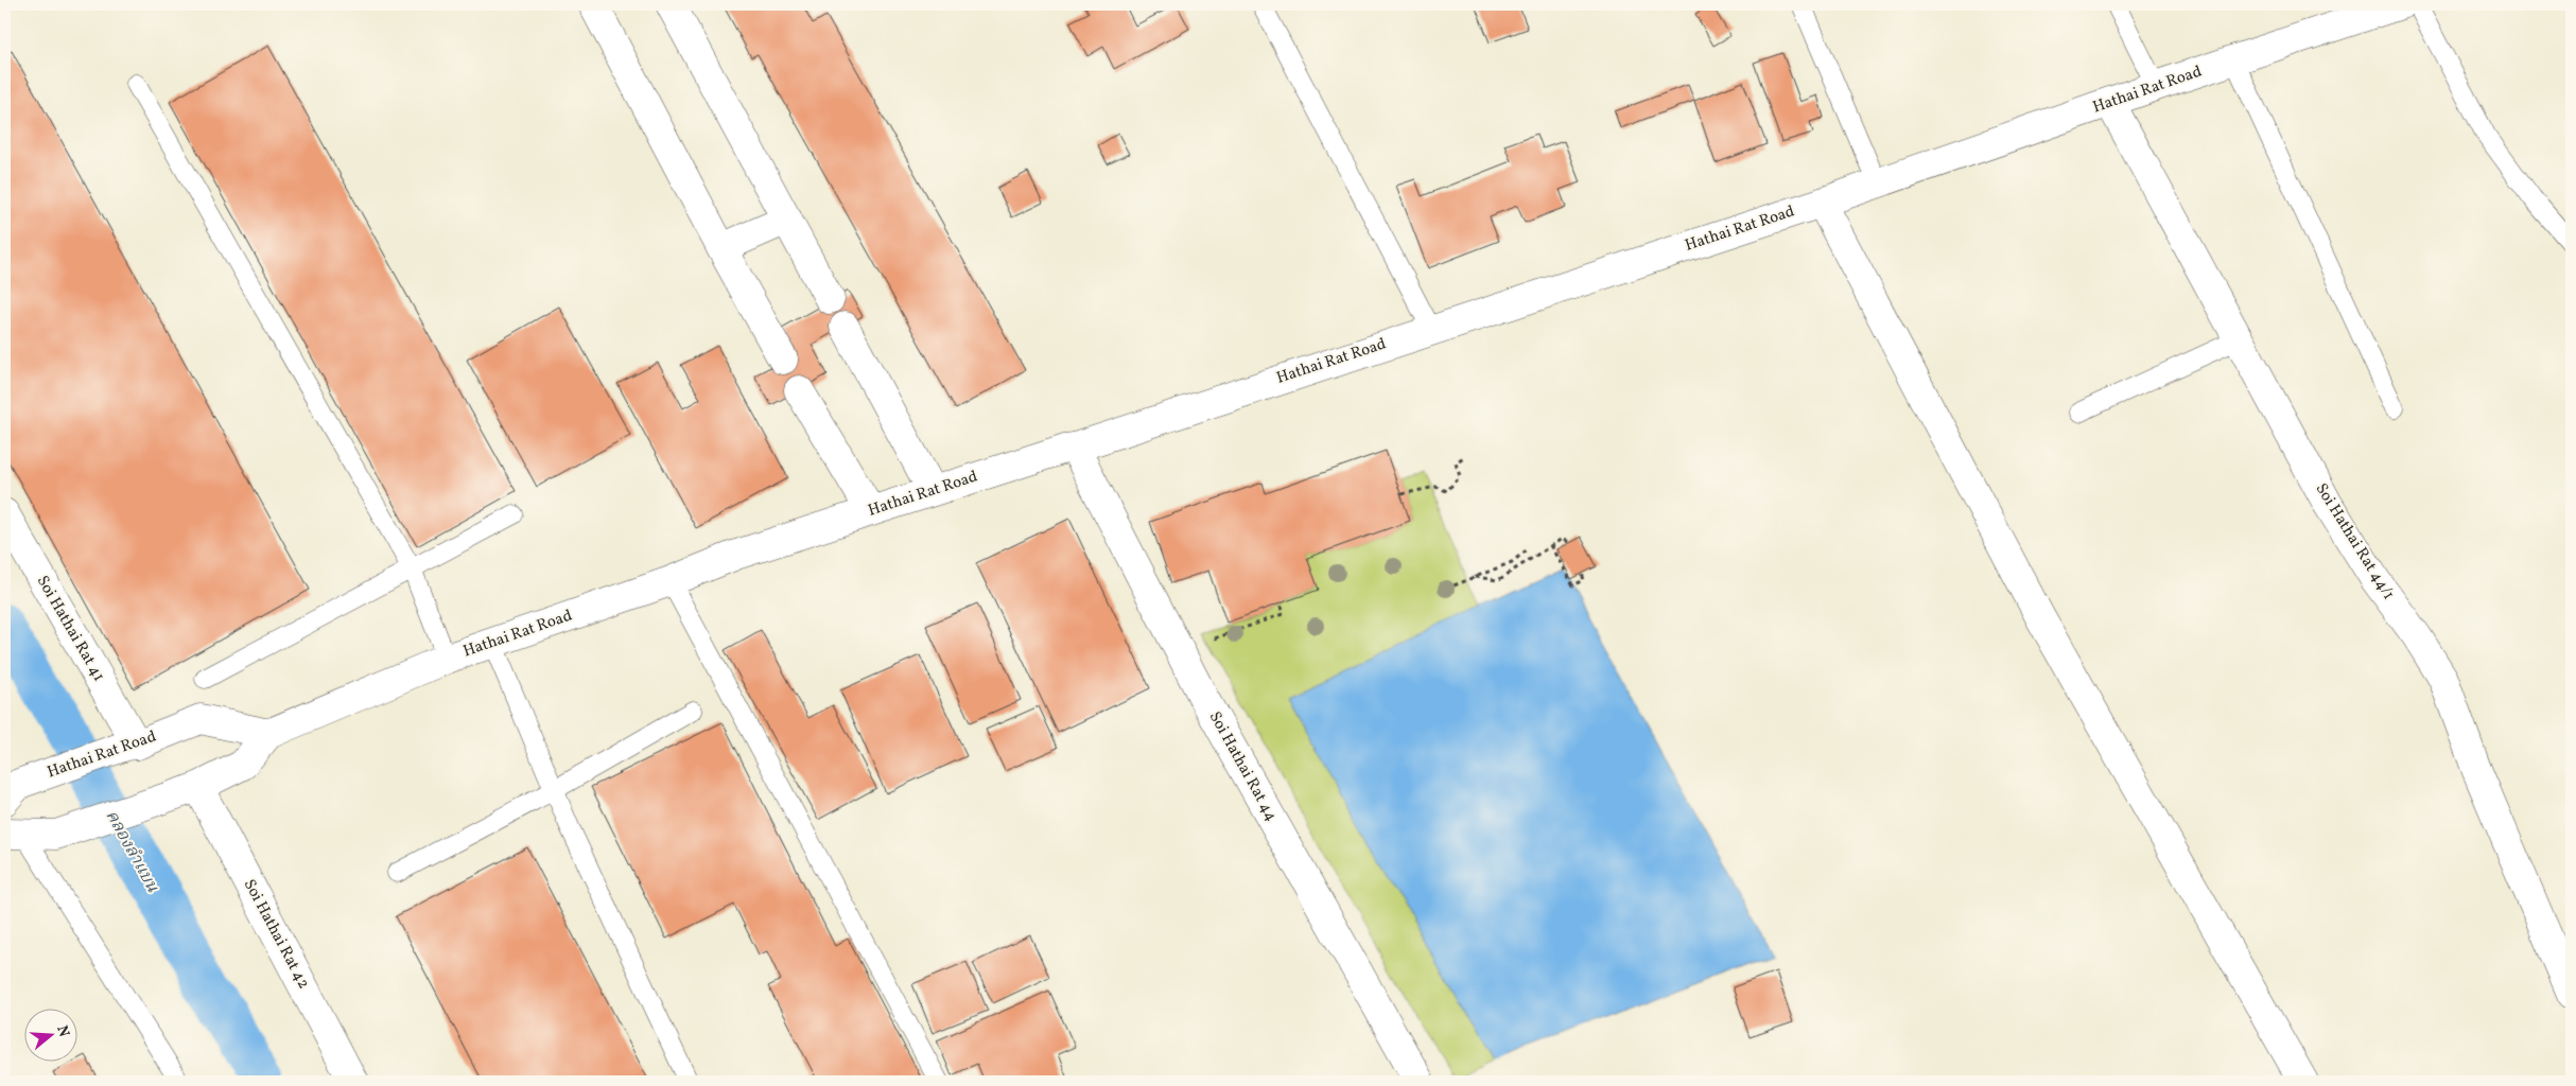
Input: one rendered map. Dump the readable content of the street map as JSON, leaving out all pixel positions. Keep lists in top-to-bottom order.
{
  "streets": {
    "street": [
      "Hathai Rat Road",
      "Soi Hathai Rat 44/1",
      "Soi Hathai Rat 41",
      "Soi Hathai Rat 44",
      "Soi Hathai Rat 42"
    ]
  },
  "crossings": [
    ["Hathai Rat Road", "Soi Hathai Rat 44/1"],
    ["Hathai Rat Road", "Soi Hathai Rat 41"],
    ["Hathai Rat Road", "Soi Hathai Rat 44"],
    ["Hathai Rat Road", "Soi Hathai Rat 42"]
  ],
  "water": ["คลองลำแบน"],
  "north": "right"
}
